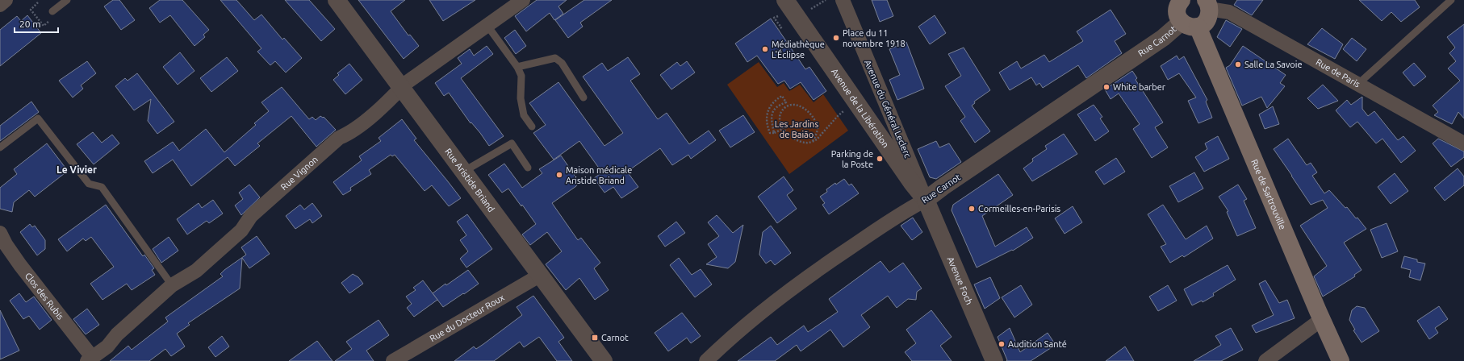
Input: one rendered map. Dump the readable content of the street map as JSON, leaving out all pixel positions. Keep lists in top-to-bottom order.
{
  "streets": {
    "main road": ["Rue de Sartrouville"],
    "street": [
      "Rue Carnot",
      "Rue de Paris",
      "Avenue de la Libération",
      "Avenue du Général Leclerc",
      "Rue Vignon",
      "Rue Aristide Briand",
      "Avenue Foch",
      "Clos des Rubis",
      "Rue du Docteur Roux"
    ]
  },
  "crossings": [
    ["Rue Carnot", "Avenue de la Libération"],
    ["Rue Carnot", "Avenue du Général Leclerc"],
    ["Rue Carnot", "Rue de Sartrouville"],
    ["Rue Carnot", "Avenue Foch"],
    ["Avenue de la Libération", "Avenue du Général Leclerc"],
    ["Avenue de la Libération", "Avenue Foch"],
    ["Avenue du Général Leclerc", "Avenue Foch"],
    ["Rue Vignon", "Rue Aristide Briand"],
    ["Rue Vignon", "Clos des Rubis"],
    ["Rue Aristide Briand", "Rue du Docteur Roux"]
  ],
  "districts": ["Le Vivier"],
  "parks": ["Les Jardins de Baião"],
  "places": {
    "other": [
      "Place du 11 novembre 1918",
      "Médiathèque L'Éclipse",
      "Salle La Savoie",
      "White barber",
      "Parking de la Poste",
      "Maison médicale Aristide Briand",
      "Cormeilles-en-Parisis",
      "Audition Santé"
    ],
    "transit": ["Carnot"]
  },
  "scale_bar": "20 m"
}
